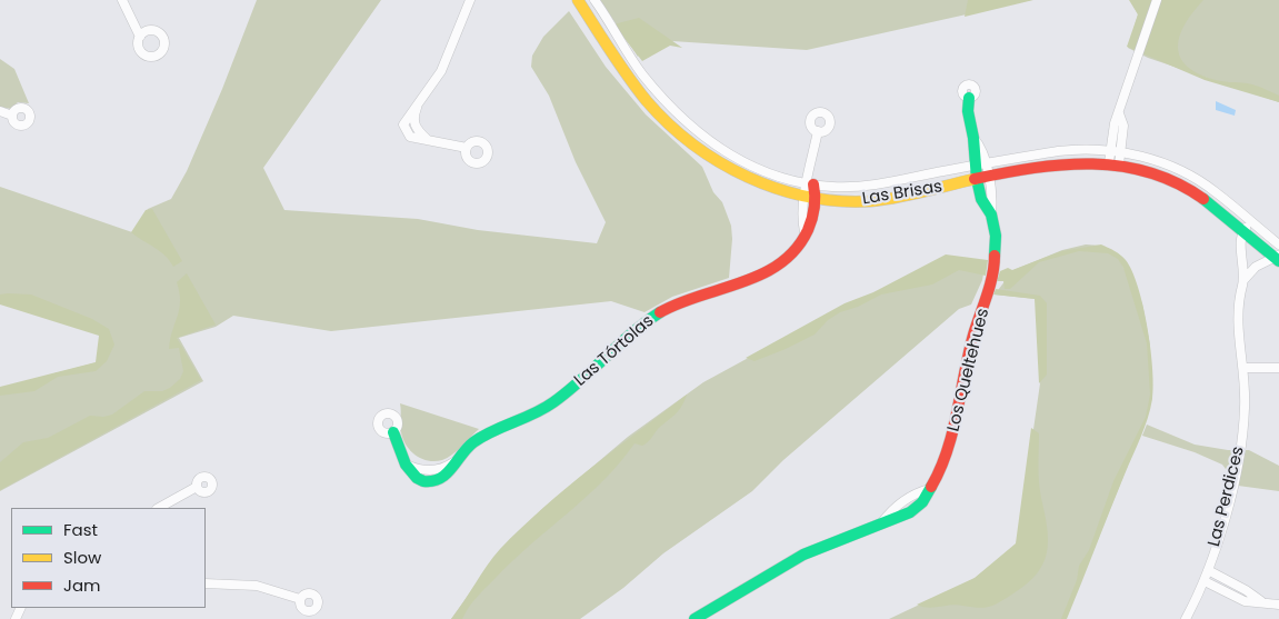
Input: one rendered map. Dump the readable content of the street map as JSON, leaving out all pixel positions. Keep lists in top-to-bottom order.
{
  "streets": {
    "street": [
      "Las Brisas",
      "Las Tórtolas",
      "Los Queltehues",
      "Las Perdices"
    ]
  },
  "crossings": [
    ["Las Brisas", "Las Tórtolas"],
    ["Las Brisas", "Los Queltehues"],
    ["Las Brisas", "Las Perdices"]
  ],
  "legend": ["Fast", "Slow", "Jam"]
}
